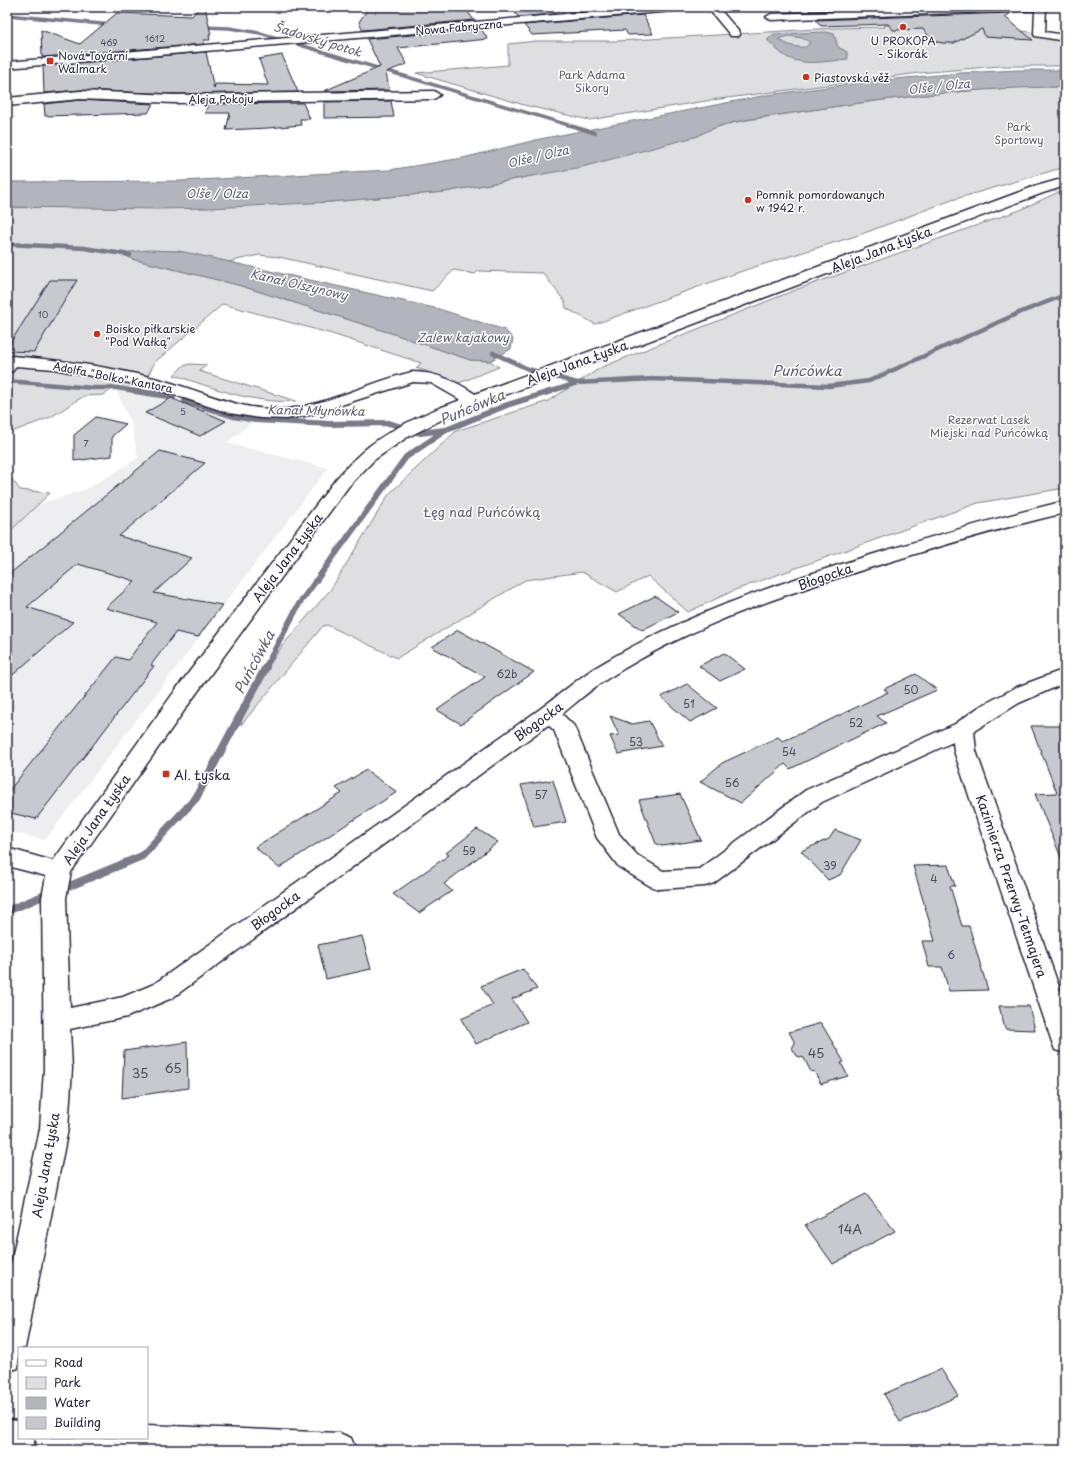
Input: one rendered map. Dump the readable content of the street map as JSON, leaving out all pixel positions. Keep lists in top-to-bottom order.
{
  "streets": {
    "street": [
      "Nowa Fabryczna",
      "Aleja Pokoju",
      "Aleja Jana Łyska",
      "Adolfa \"Bolko\" Kantora",
      "Błogocka",
      "Kazimierza Przerwy-Tetmajera"
    ]
  },
  "crossings": [
    ["Aleja Jana Łyska", "Adolfa \"Bolko\" Kantora"],
    ["Aleja Jana Łyska", "Błogocka"]
  ],
  "water": [
    "Šadovský potok",
    "Olše / Olza",
    "Kanał Olszynowy",
    "Zalew kajakowy",
    "Puńcówka",
    "Kanał Młynówka"
  ],
  "parks": [
    "Park Adama Sikory",
    "Park Sportowy",
    "Rezerwat Lasek Miejski nad Puńcówką",
    "Łęg nad Puńcówką"
  ],
  "places": {
    "other": [
      "U PROKOPA - Sikorák",
      "Piastovská věž",
      "Pomnik pomordowanych w 1942 r.",
      "Boisko piłkarskie \"Pod Wałką\""
    ],
    "transit": ["Nová Tovární Walmark", "Al. Łyska"]
  },
  "house_numbers": [
    "1612",
    "469",
    "10",
    "5",
    "7",
    "62b",
    "50",
    "51",
    "52",
    "53",
    "54",
    "56",
    "57",
    "59",
    "39",
    "4",
    "6",
    "45",
    "65",
    "35",
    "14A"
  ],
  "legend": [
    "Road",
    "Park",
    "Water",
    "Building"
  ]
}
